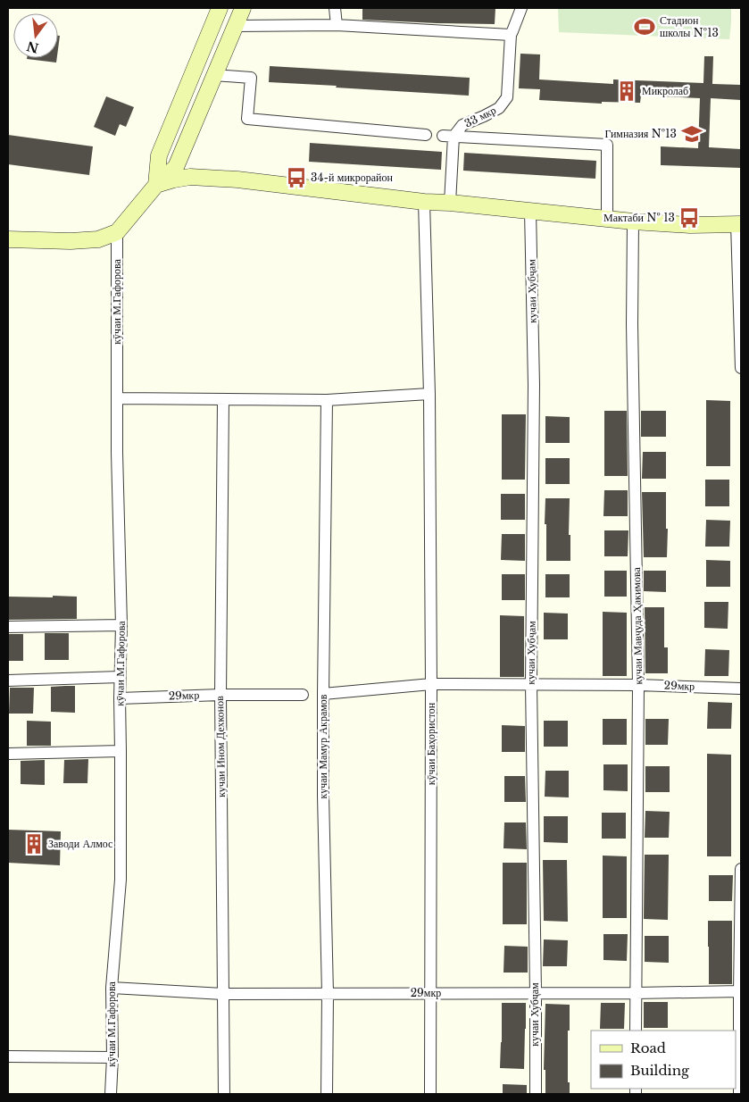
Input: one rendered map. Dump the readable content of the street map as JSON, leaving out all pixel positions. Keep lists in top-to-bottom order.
{
  "streets": {
    "street": [
      "33 мкр",
      "кучаи Хубҷам",
      "кӯчаи М.Гафорова",
      "кучаи Мавҷуда Ҳакимова",
      "29мкр",
      "кӯчаи Баҳористон",
      "кучаи Ином Дехконов",
      "кучаи Мамур Акрамов"
    ]
  },
  "crossings": [
    ["кучаи Хубҷам", "29мкр"],
    ["кӯчаи М.Гафорова", "29мкр"],
    ["кучаи Мавҷуда Ҳакимова", "29мкр"],
    ["29мкр", "кӯчаи Баҳористон"],
    ["29мкр", "кучаи Ином Дехконов"],
    ["29мкр", "кучаи Мамур Акрамов"]
  ],
  "places": {
    "sports": ["Стадион школы №13"],
    "building": ["Микролаб", "Заводи Алмос"],
    "school or university": ["Гимназия №13"],
    "bus stop": ["34-й микрорайон", "Мактаби № 13"]
  },
  "legend": ["Road", "Building"],
  "north": "bottom"
}
